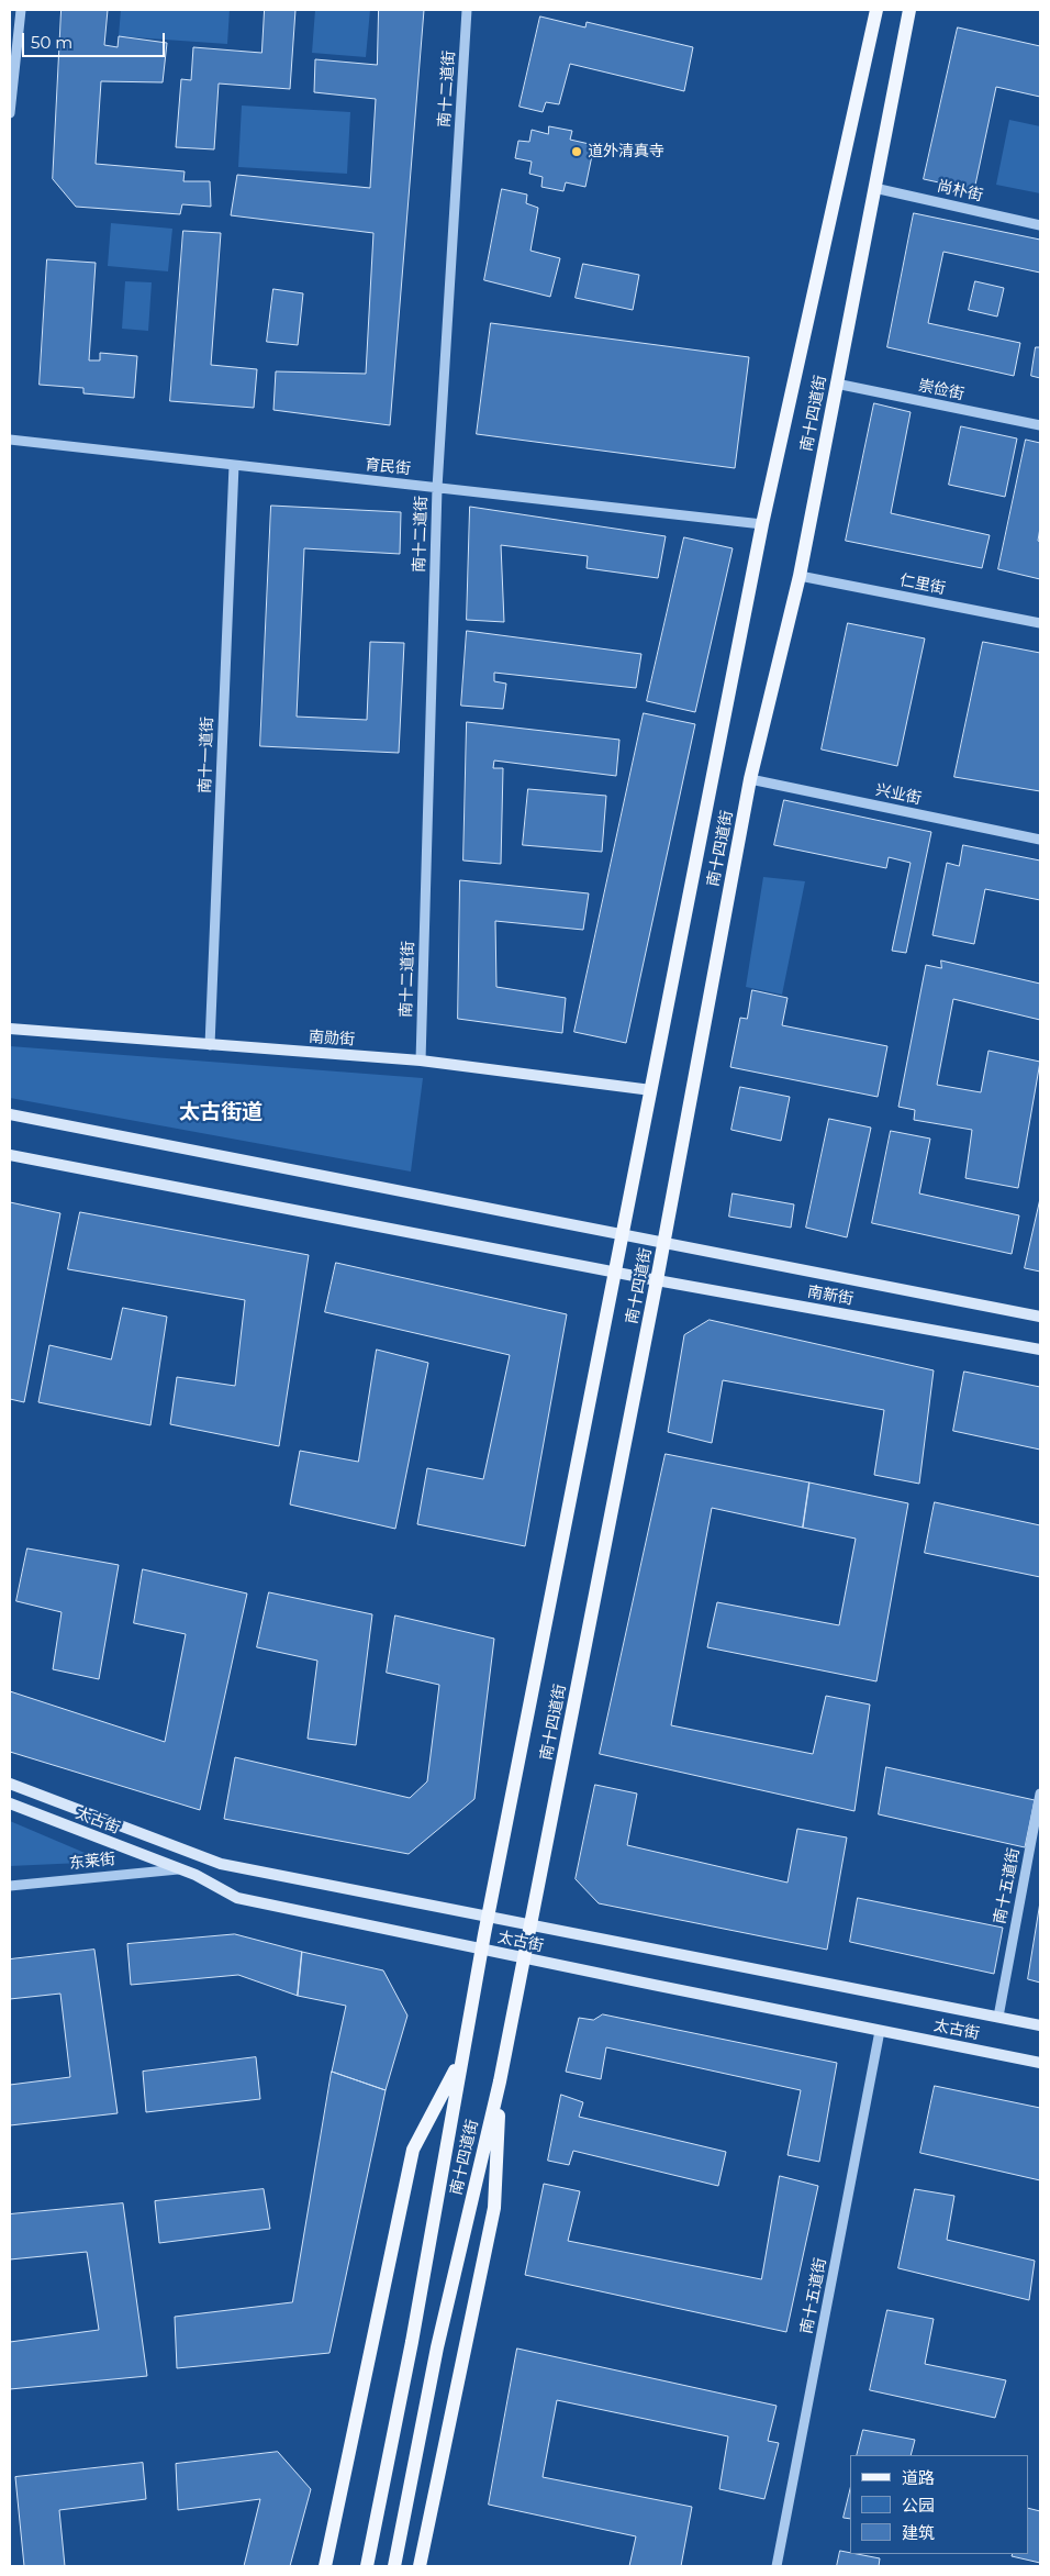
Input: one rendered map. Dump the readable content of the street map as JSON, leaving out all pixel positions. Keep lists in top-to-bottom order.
{
  "streets": {
    "main road": [
      "南十四道街",
      "南勋街",
      "南新街",
      "太古街"
    ],
    "street": [
      "南十二道街",
      "尚朴街",
      "崇俭街",
      "育民街",
      "仁里街",
      "南十一道街",
      "兴业街",
      "东莱街",
      "南十五道街"
    ]
  },
  "crossings": [
    ["南十二道街", "育民街"],
    ["南十二道街", "南勋街"],
    ["尚朴街", "南十四道街"],
    ["崇俭街", "南十四道街"],
    ["南十四道街", "仁里街"],
    ["南十四道街", "兴业街"],
    ["南十四道街", "南新街"],
    ["南十四道街", "太古街"],
    ["育民街", "南十一道街"],
    ["南十一道街", "南勋街"],
    ["太古街", "东莱街"],
    ["太古街", "南十五道街"]
  ],
  "districts": ["太古街道"],
  "places": ["道外清真寺"],
  "legend": ["道路", "公园", "建筑"],
  "scale_bar": "50 m"
}
